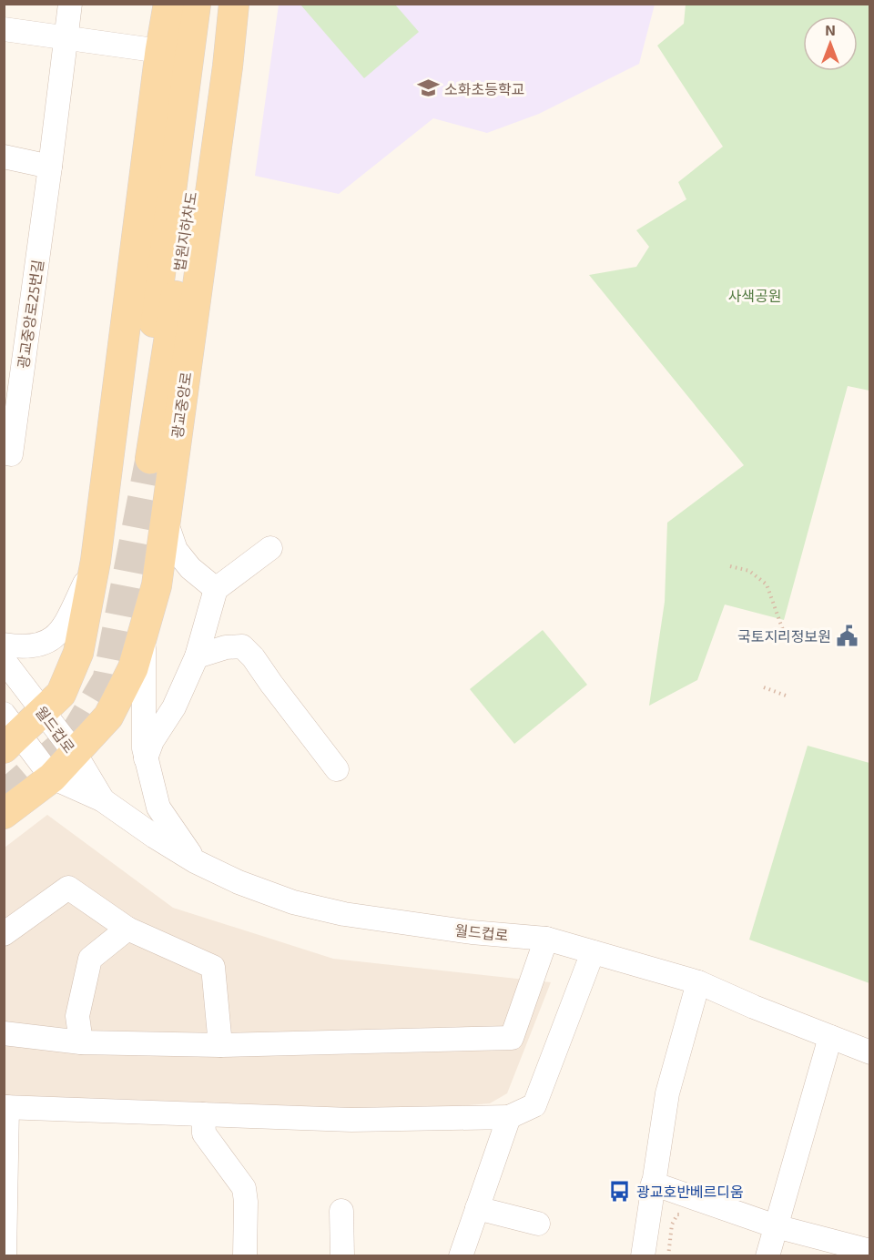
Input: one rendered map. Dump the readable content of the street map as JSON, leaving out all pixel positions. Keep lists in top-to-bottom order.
{
  "streets": {
    "main road": ["법원지하차도", "광교중앙로"],
    "street": ["광교중앙로25번길", "월드컵로"]
  },
  "crossings": [
    ["광교중앙로", "월드컵로"]
  ],
  "parks": ["사색공원"],
  "places": {
    "school or university": ["소화초등학교"],
    "public building": ["국토지리정보원"],
    "bus stop": ["광교호반베르디움"]
  },
  "north": "top"
}
